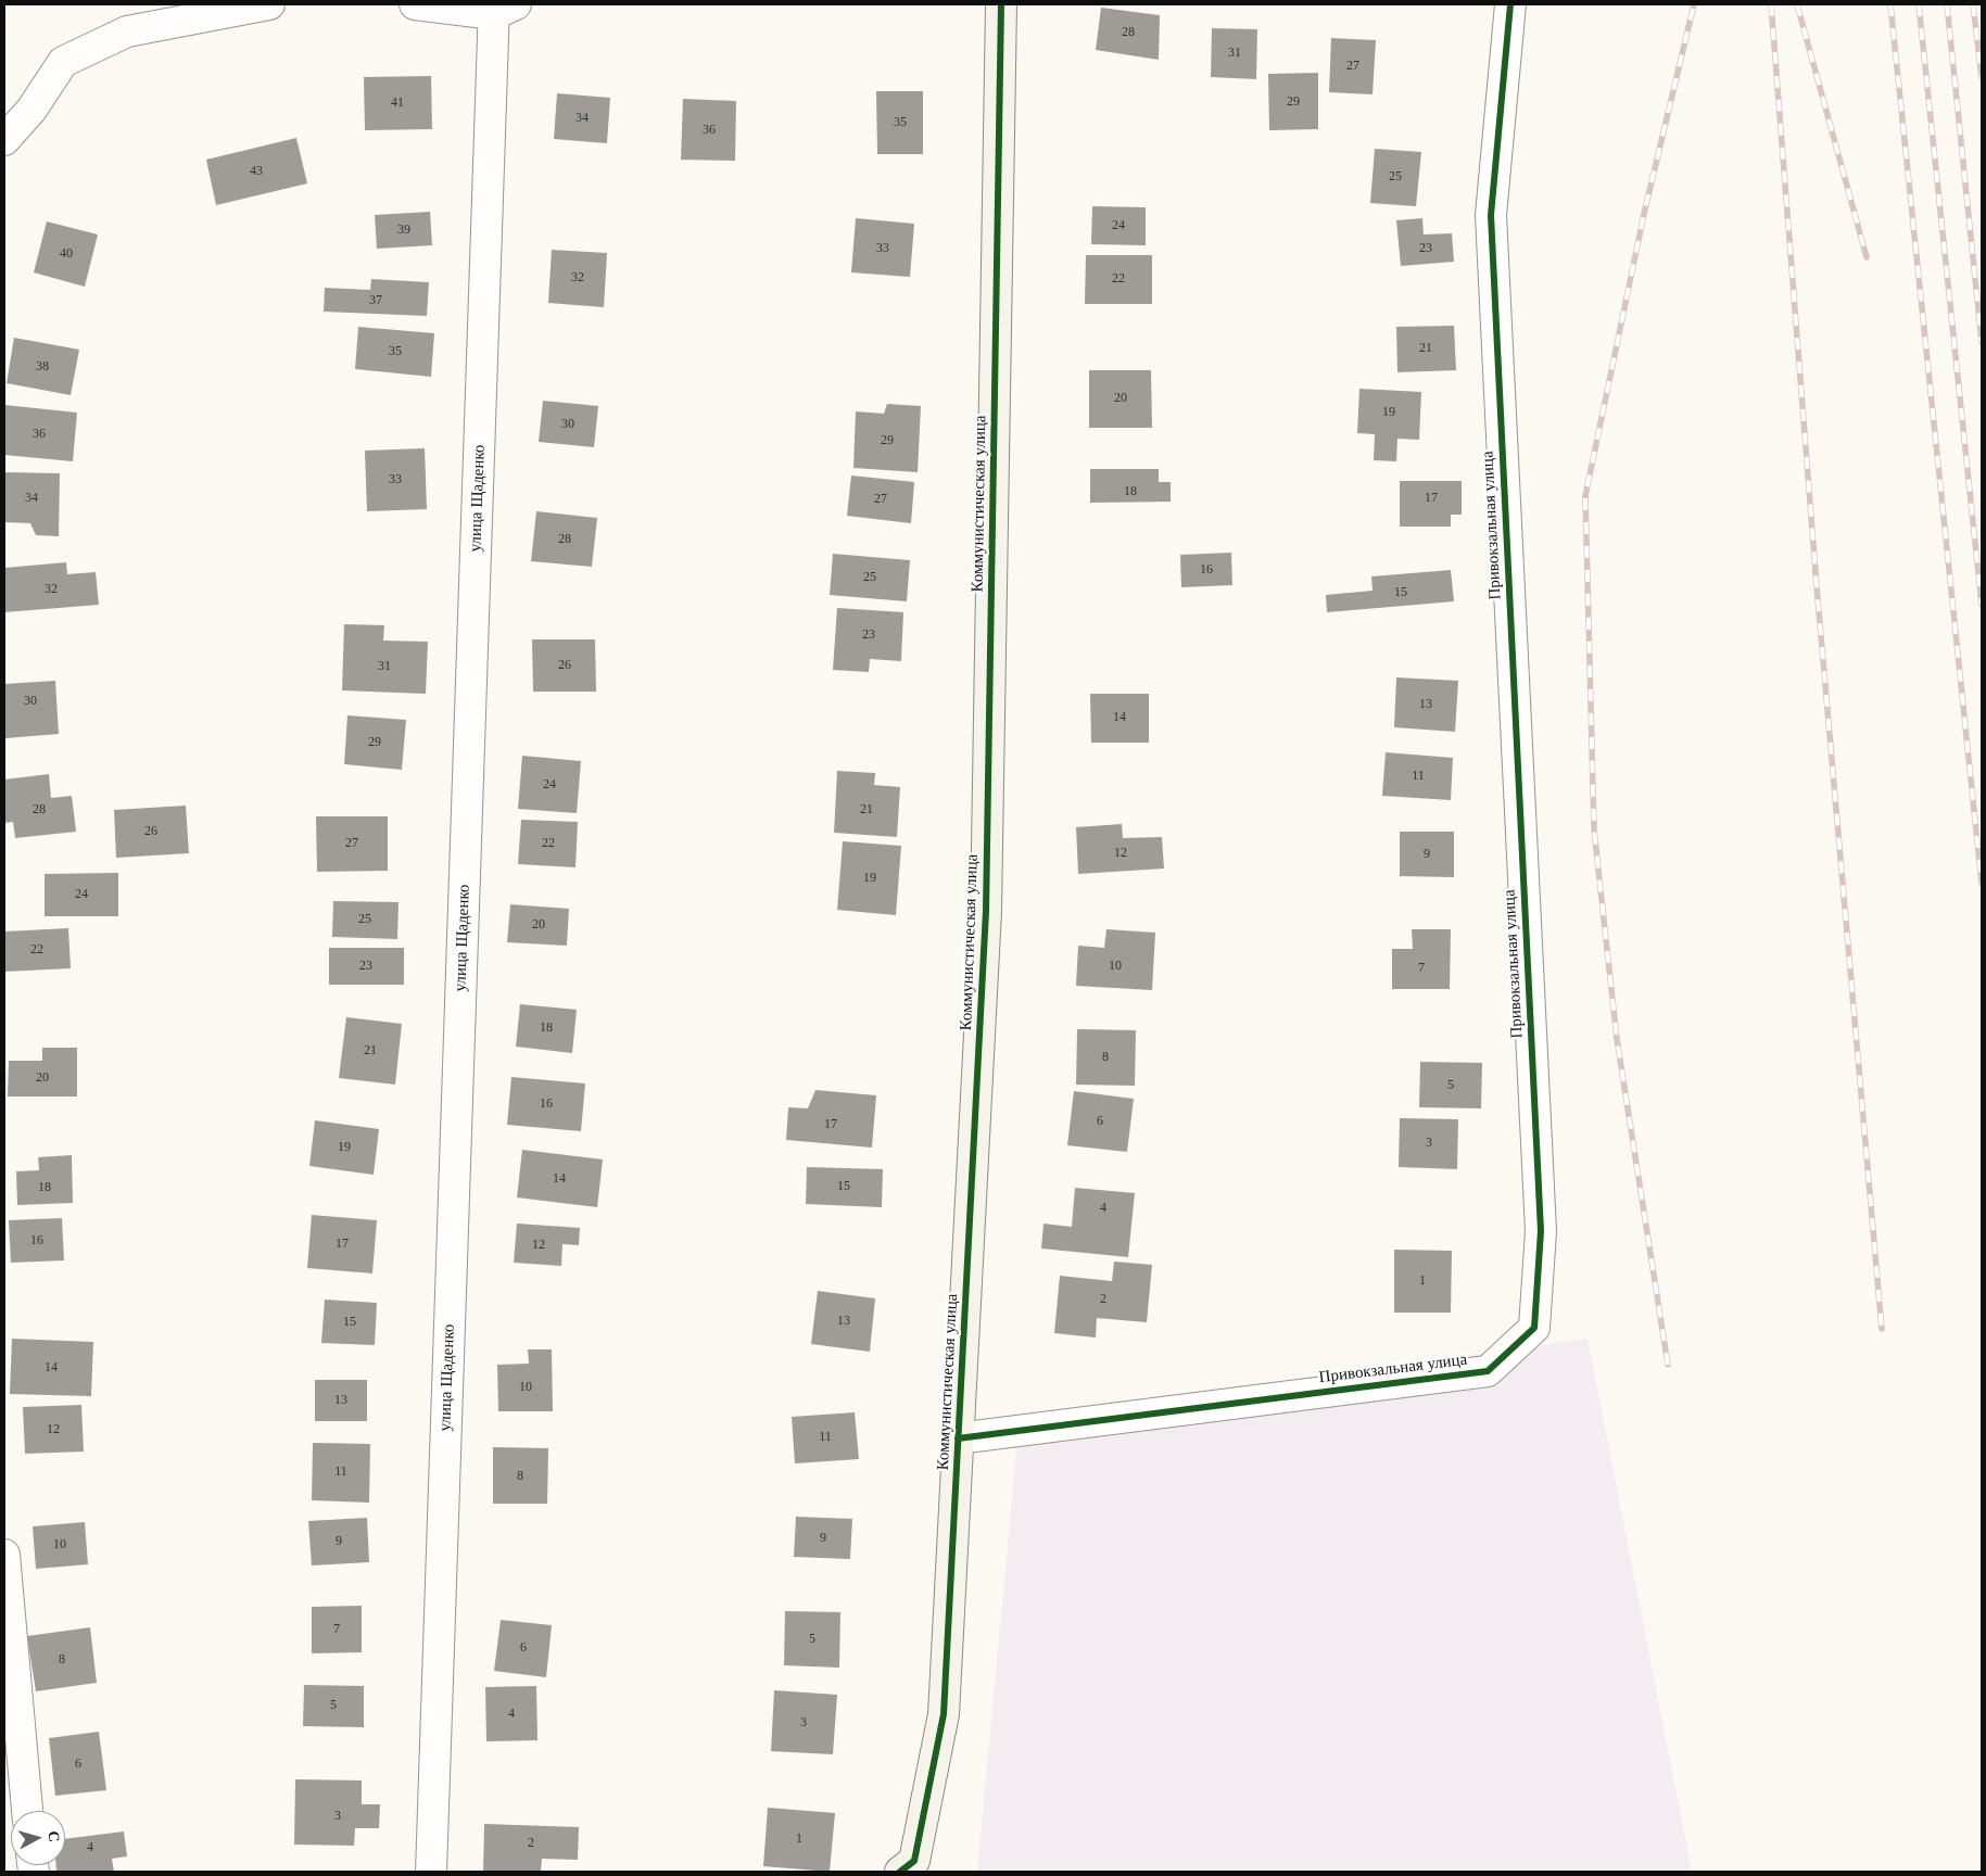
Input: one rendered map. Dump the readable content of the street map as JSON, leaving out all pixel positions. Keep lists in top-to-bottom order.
{
  "streets": {
    "street": ["улица Щаденко", "Коммунистическая улица", "Привокзальная улица"]
  },
  "crossings": [
    ["Коммунистическая улица", "Привокзальная улица"]
  ],
  "house_numbers": [
    "28",
    "31",
    "27",
    "29",
    "41",
    "34",
    "35",
    "36",
    "43",
    "25",
    "24",
    "39",
    "33",
    "23",
    "40",
    "32",
    "22",
    "37",
    "21",
    "35",
    "38",
    "20",
    "19",
    "30",
    "36",
    "29",
    "33",
    "18",
    "34",
    "17",
    "27",
    "28",
    "16",
    "25",
    "32",
    "15",
    "23",
    "26",
    "31",
    "30",
    "13",
    "14",
    "29",
    "11",
    "24",
    "28",
    "21",
    "26",
    "27",
    "22",
    "12",
    "9",
    "19",
    "24",
    "25",
    "20",
    "22",
    "23",
    "10",
    "7",
    "18",
    "21",
    "8",
    "20",
    "5",
    "16",
    "6",
    "17",
    "3",
    "19",
    "14",
    "15",
    "18",
    "4",
    "16",
    "17",
    "12",
    "1",
    "2",
    "13",
    "15",
    "14",
    "10",
    "13",
    "12",
    "11",
    "11",
    "8",
    "9",
    "9",
    "10",
    "7",
    "5",
    "6",
    "8",
    "5",
    "4",
    "3",
    "6",
    "3",
    "1",
    "2",
    "4"
  ],
  "north": "right"
}
